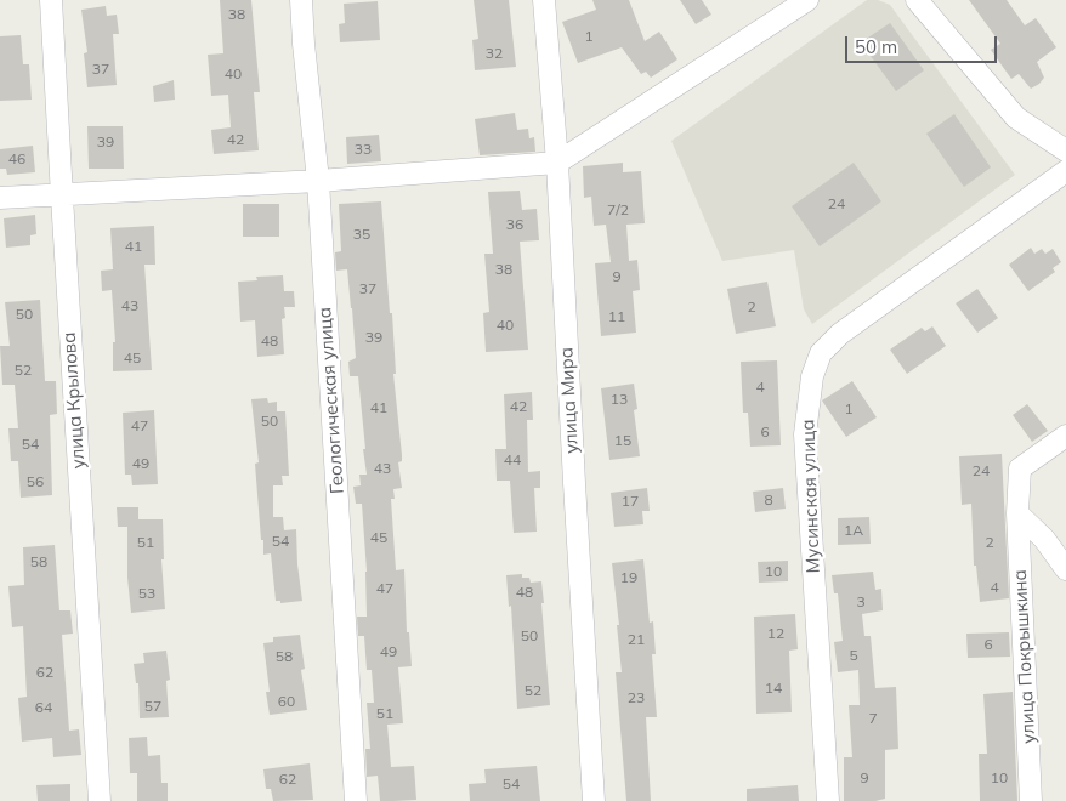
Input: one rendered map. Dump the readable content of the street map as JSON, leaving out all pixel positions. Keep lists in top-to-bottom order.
{
  "streets": {
    "street": [
      "улица Крылова",
      "Геологическая улица",
      "улица Мира",
      "Мусинская улица",
      "улица Покрышкина"
    ]
  },
  "house_numbers": [
    "38",
    "1",
    "32",
    "37",
    "40",
    "42",
    "39",
    "33",
    "46",
    "24",
    "7/2",
    "36",
    "35",
    "41",
    "38",
    "9",
    "37",
    "43",
    "2",
    "50",
    "11",
    "40",
    "39",
    "48",
    "45",
    "52",
    "4",
    "13",
    "42",
    "41",
    "1",
    "50",
    "47",
    "6",
    "15",
    "54",
    "44",
    "49",
    "43",
    "24",
    "56",
    "8",
    "17",
    "1А",
    "45",
    "54",
    "51",
    "2",
    "58",
    "10",
    "19",
    "4",
    "47",
    "48",
    "53",
    "3",
    "12",
    "50",
    "21",
    "6",
    "49",
    "5",
    "58",
    "62",
    "14",
    "52",
    "23",
    "60",
    "57",
    "64",
    "51",
    "7",
    "9",
    "10",
    "62",
    "54"
  ],
  "scale_bar": "50 m"
}
